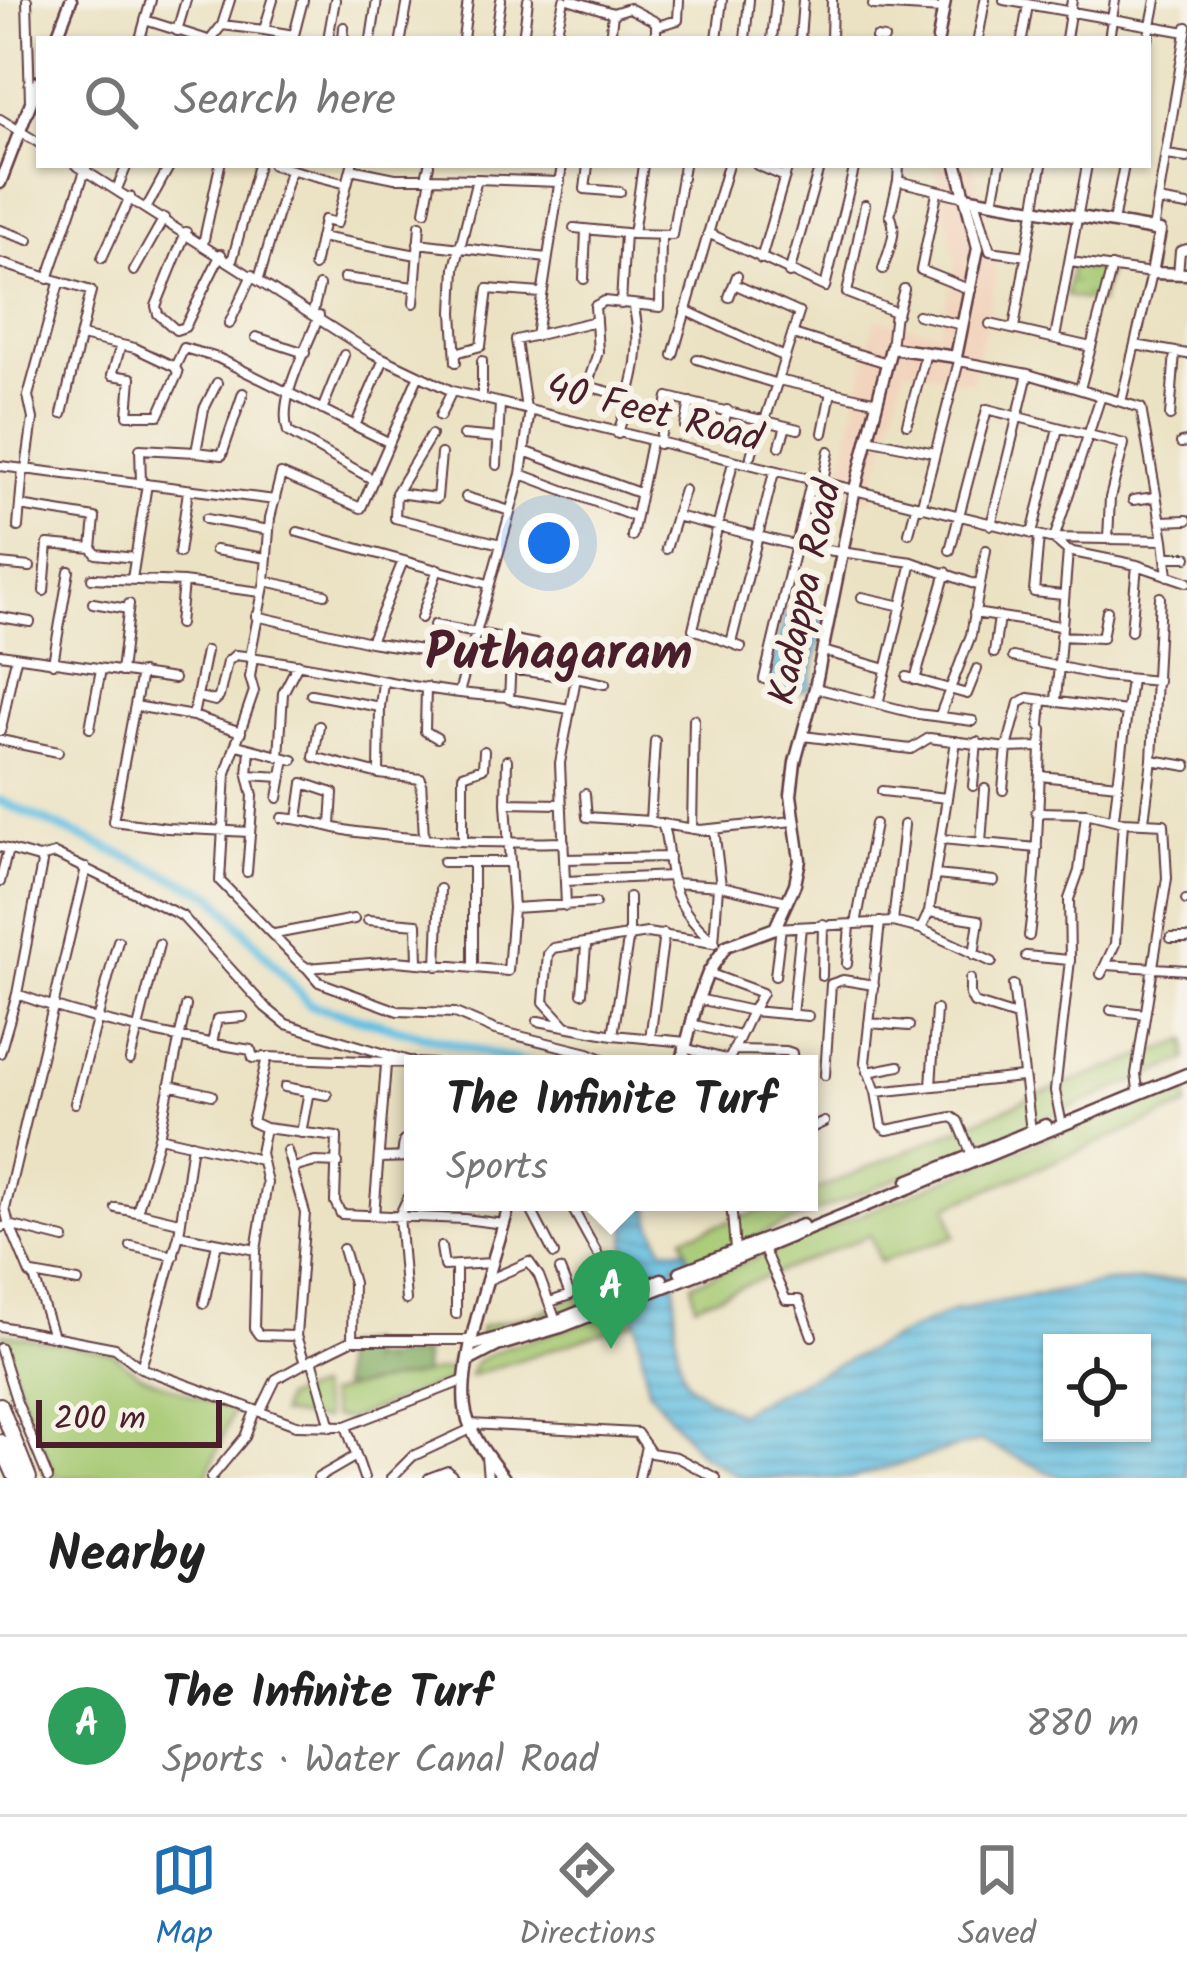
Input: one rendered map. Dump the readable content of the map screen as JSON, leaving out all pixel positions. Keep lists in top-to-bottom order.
{
  "streets": {
    "main road": ["Kadappa Road"],
    "street": ["40 Feet Road"]
  },
  "crossings": [
    ["40 Feet Road", "Kadappa Road"]
  ],
  "districts": ["Puthagaram"],
  "scale_bar": "200 m",
  "page": {
    "search": "Search here",
    "popup": ["The Infinite Turf", "Sports"],
    "pins": "A",
    "scale": "200 m",
    "heading": "Nearby",
    "list": [
      {
        "mark": "A",
        "name": "The Infinite Turf",
        "note": "Sports · Water Canal Road",
        "value": "880 m"
      }
    ],
    "nav": ["Map", "Directions", "Saved"]
  }
}
